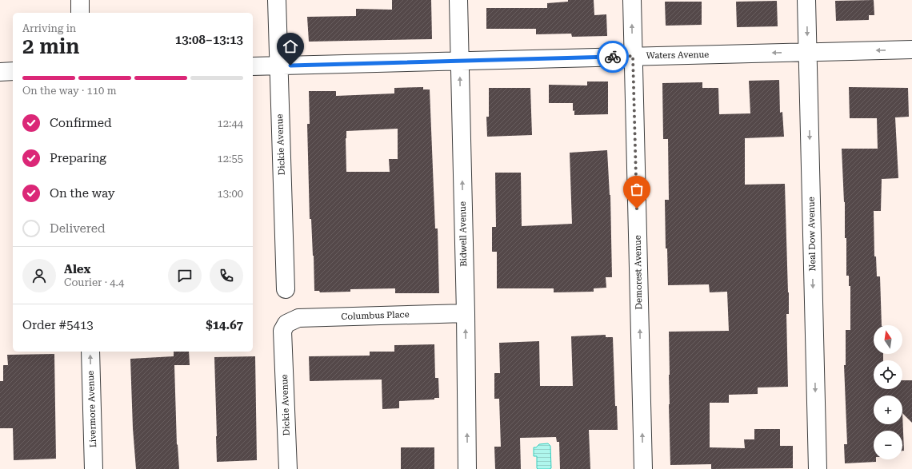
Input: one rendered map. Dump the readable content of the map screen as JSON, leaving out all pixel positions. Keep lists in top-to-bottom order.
{
  "streets": {
    "street": [
      "Waters Avenue",
      "Dickie Avenue",
      "Bidwell Avenue",
      "Neal Dow Avenue",
      "Demorest Avenue",
      "Columbus Place",
      "Livermore Avenue"
    ]
  },
  "crossings": [
    ["Waters Avenue", "Dickie Avenue"],
    ["Waters Avenue", "Bidwell Avenue"],
    ["Waters Avenue", "Neal Dow Avenue"],
    ["Waters Avenue", "Demorest Avenue"],
    ["Dickie Avenue", "Columbus Place"],
    ["Bidwell Avenue", "Columbus Place"]
  ],
  "one_way": [
    "Waters Avenue",
    "Bidwell Avenue",
    "Neal Dow Avenue",
    "Demorest Avenue",
    "Livermore Avenue"
  ],
  "north": "top",
  "page": {
    "heading": ["2 min", "Arriving in", "13:08–13:13"],
    "panel": [
      "Alex",
      "Courier · 4.4",
      "Order #5413",
      "$14.67"
    ],
    "bar": "On the way · 110 m",
    "list": [
      ["Confirmed", "12:44"],
      ["Preparing", "12:55"],
      ["On the way", "13:00"],
      "Delivered"
    ],
    "map_buttons": ["+", "−"]
  }
}
